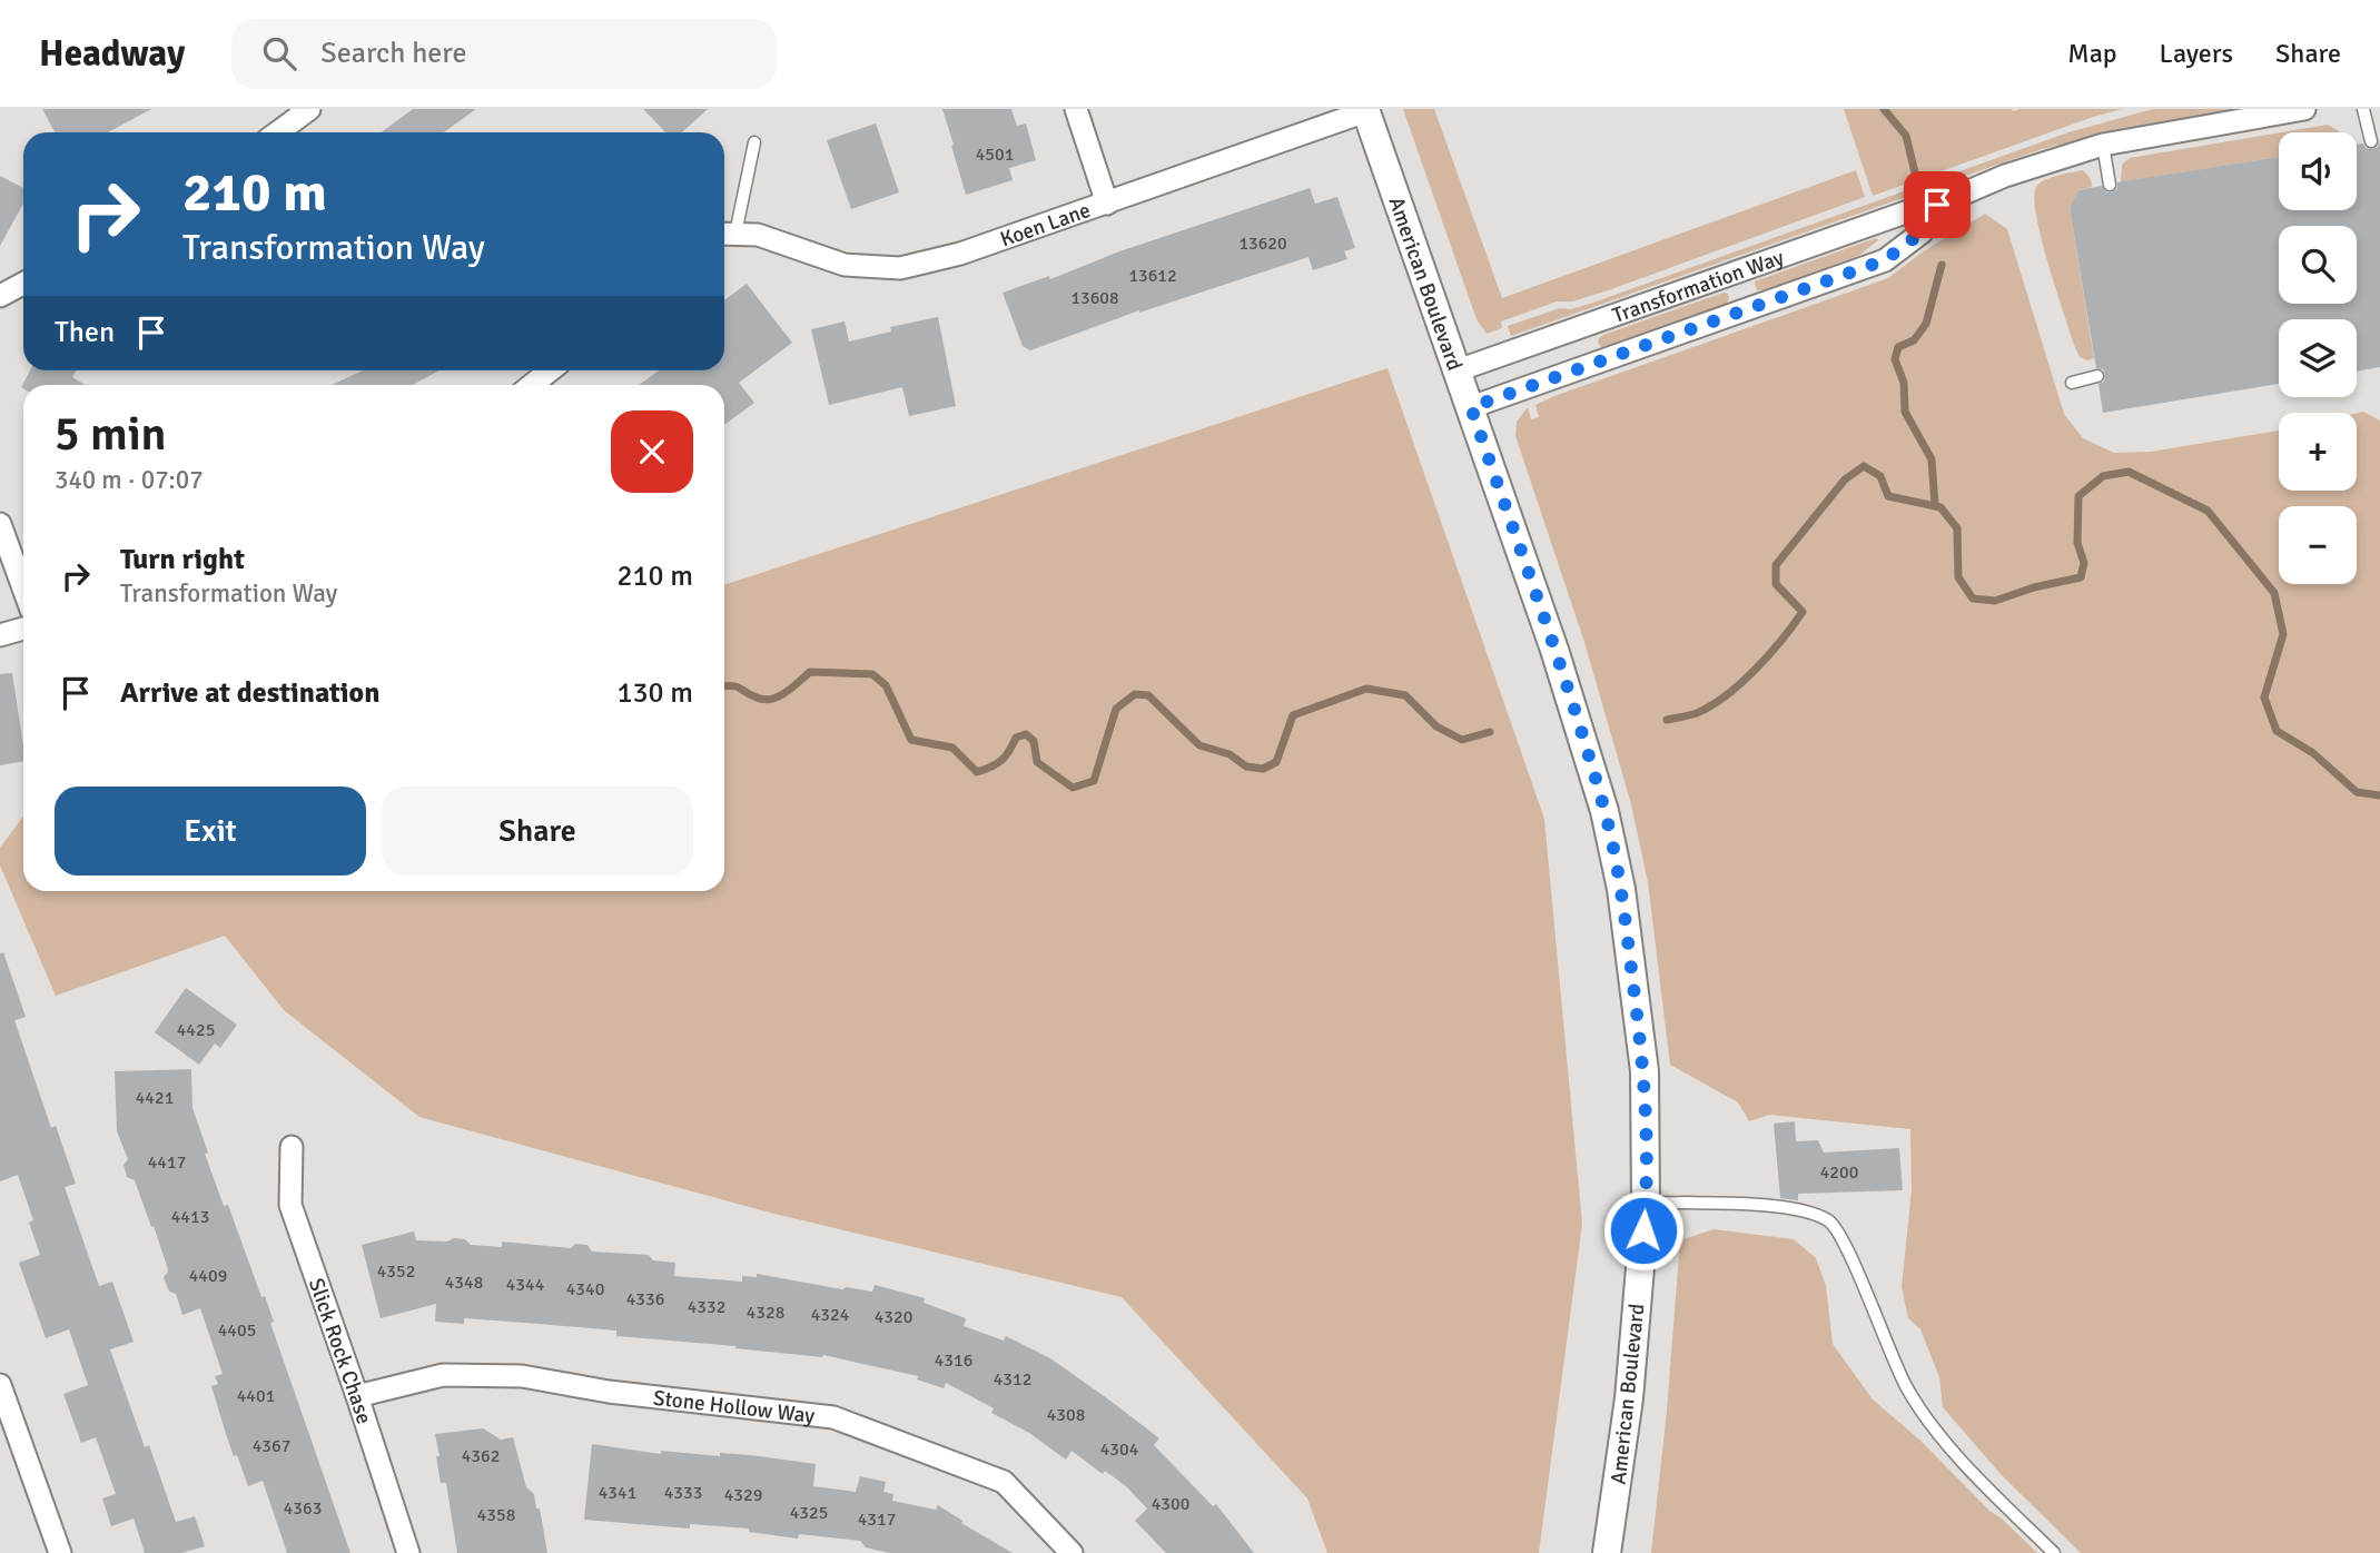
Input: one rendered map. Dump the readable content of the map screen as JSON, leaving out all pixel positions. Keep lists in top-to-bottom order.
{
  "streets": {
    "street": [
      "Koen Lane",
      "American Boulevard",
      "Transformation Way",
      "Slick Rock Chase",
      "Stone Hollow Way"
    ]
  },
  "crossings": [
    ["Koen Lane", "American Boulevard"],
    ["American Boulevard", "Transformation Way"],
    ["Slick Rock Chase", "Stone Hollow Way"]
  ],
  "house_numbers": [
    "4501",
    "13620",
    "13612",
    "13608",
    "4425",
    "4421",
    "4417",
    "4200",
    "4413",
    "4352",
    "4409",
    "4348",
    "4344",
    "4340",
    "4336",
    "4332",
    "4328",
    "4324",
    "4320",
    "4405",
    "4316",
    "4312",
    "4401",
    "4308",
    "4367",
    "4304",
    "4362",
    "4341",
    "4333",
    "4329",
    "4300",
    "4363",
    "4325",
    "4358",
    "4317"
  ],
  "page": {
    "header": "Headway",
    "search": "Search here",
    "nav": ["Map", "Layers", "Share"],
    "map_buttons": ["+", "−"],
    "turn": ["210 m", "Transformation Way"],
    "then": "Then",
    "heading": ["5 min", "340 m · 07:07"],
    "list": [
      {
        "name": "Turn right",
        "note": "Transformation Way",
        "value": "210 m"
      },
      {
        "name": "Arrive at destination",
        "value": "130 m"
      }
    ],
    "buttons": ["Exit", "Share"]
  }
}
